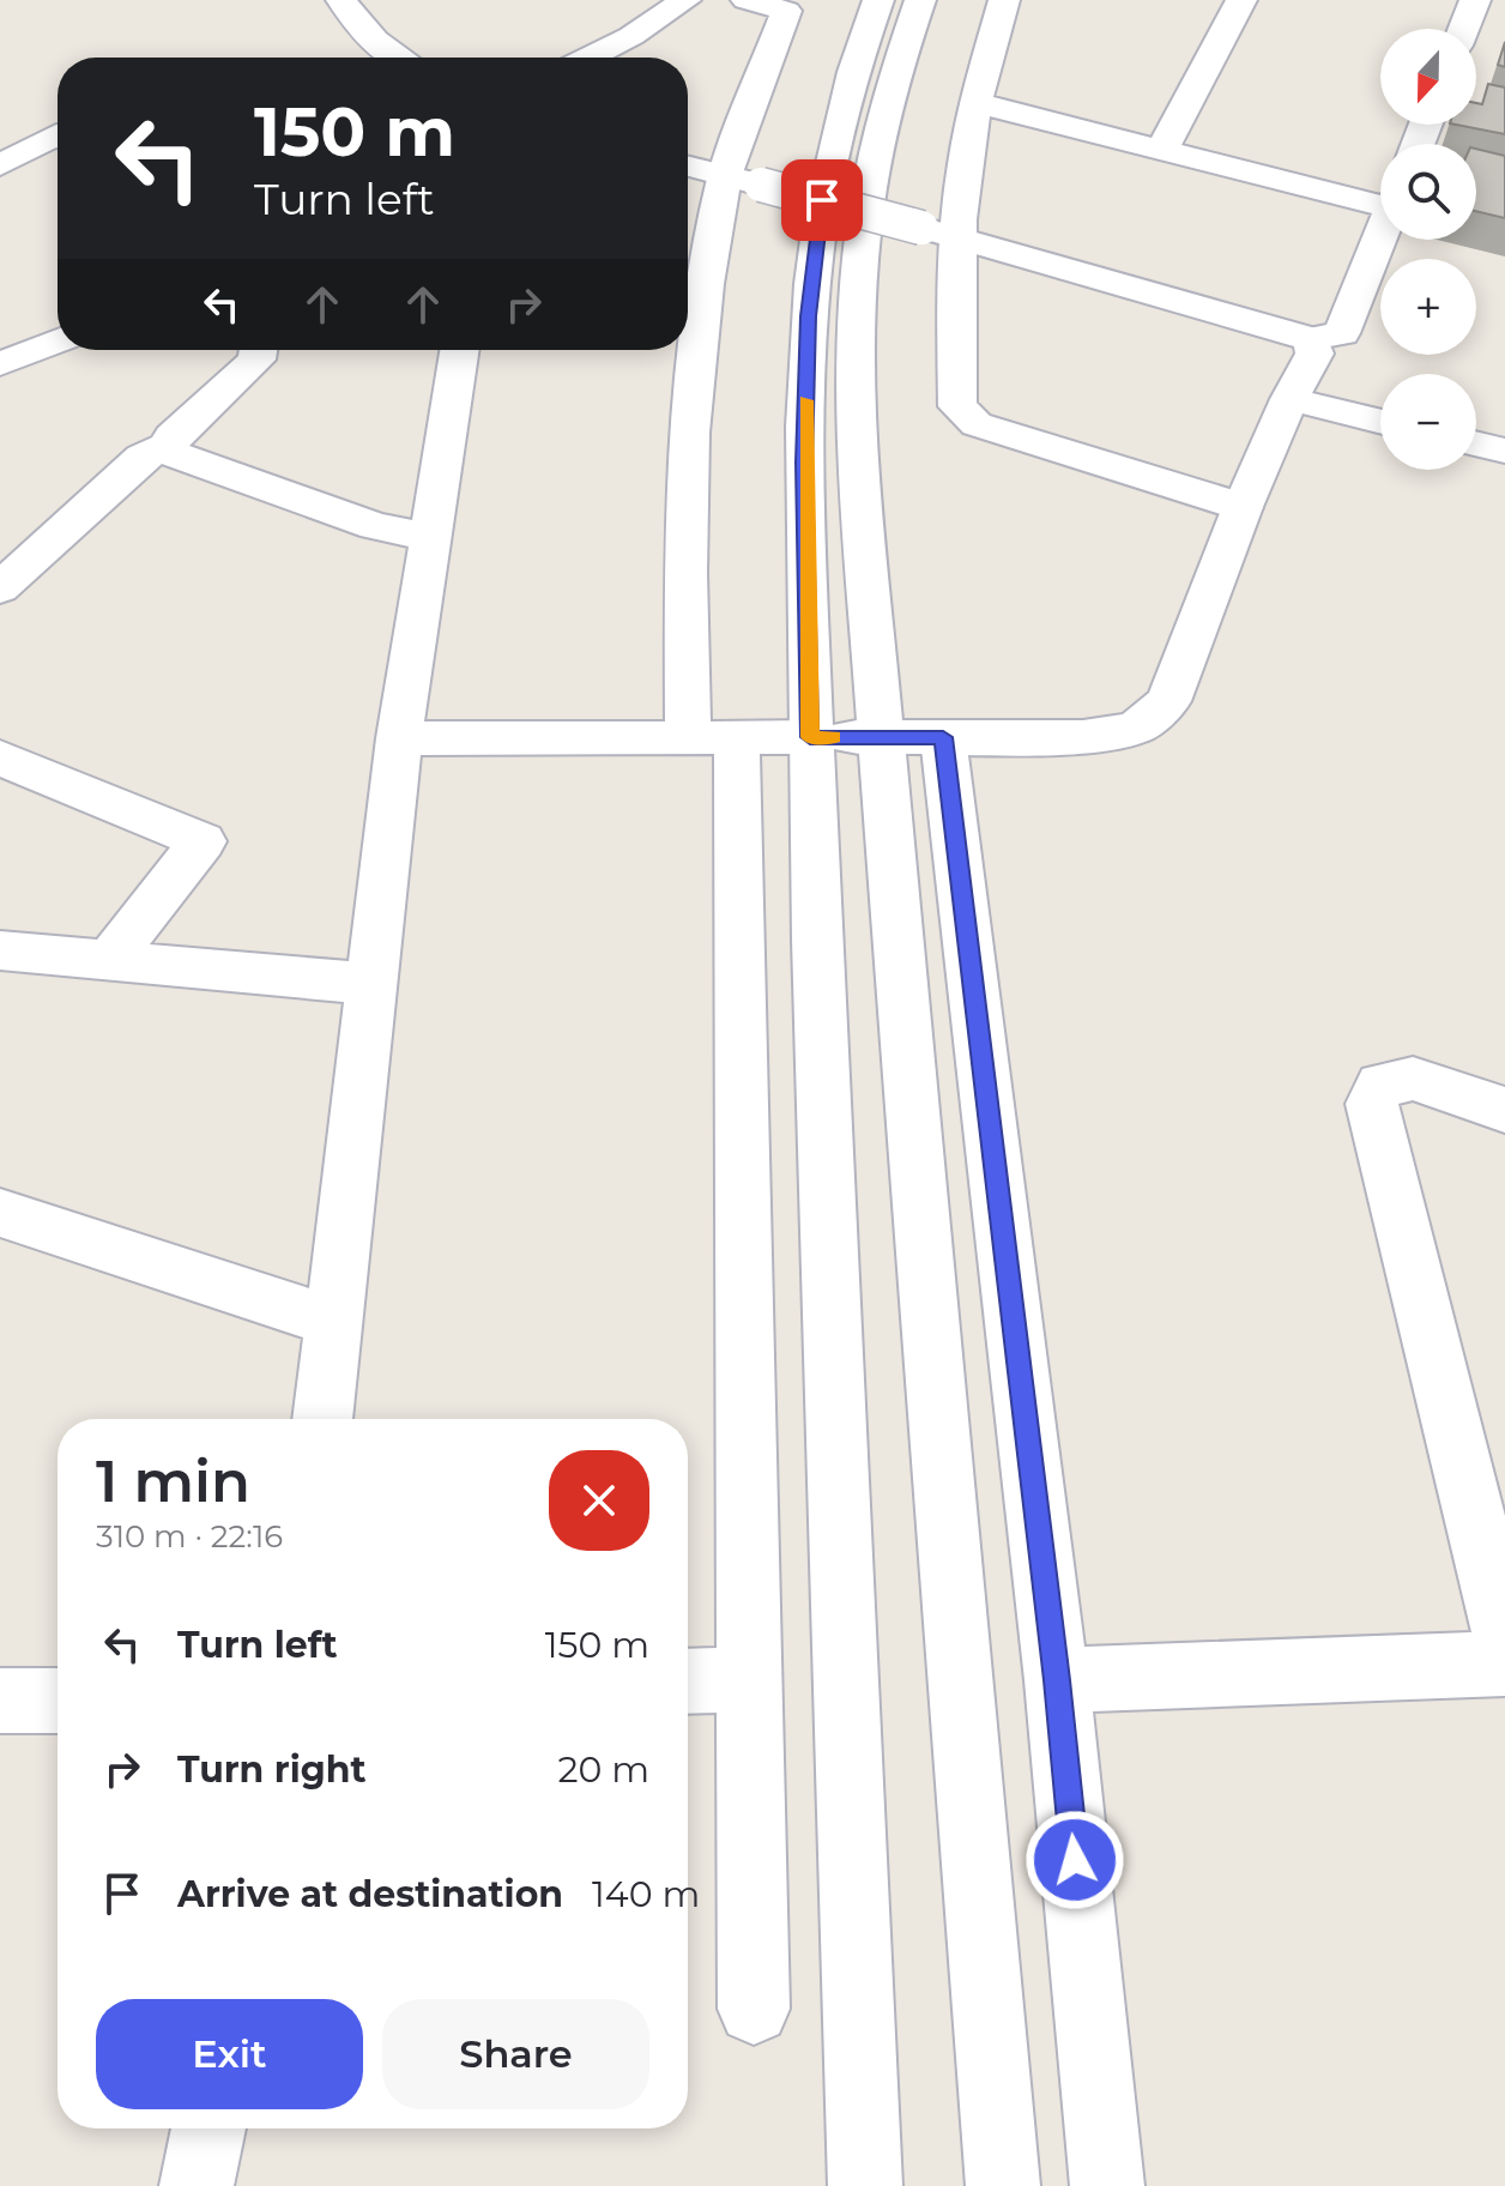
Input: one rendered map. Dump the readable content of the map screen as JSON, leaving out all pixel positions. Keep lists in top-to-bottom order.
{
  "north": "bottom",
  "page": {
    "map_buttons": ["+", "−"],
    "turn": ["150 m", "Turn left"],
    "heading": ["1 min", "310 m · 22:16"],
    "list": [
      {
        "name": "Turn left",
        "value": "150 m"
      },
      {
        "name": "Turn right",
        "value": "20 m"
      },
      {
        "name": "Arrive at destination",
        "value": "140 m"
      }
    ],
    "buttons": ["Exit", "Share"]
  }
}
